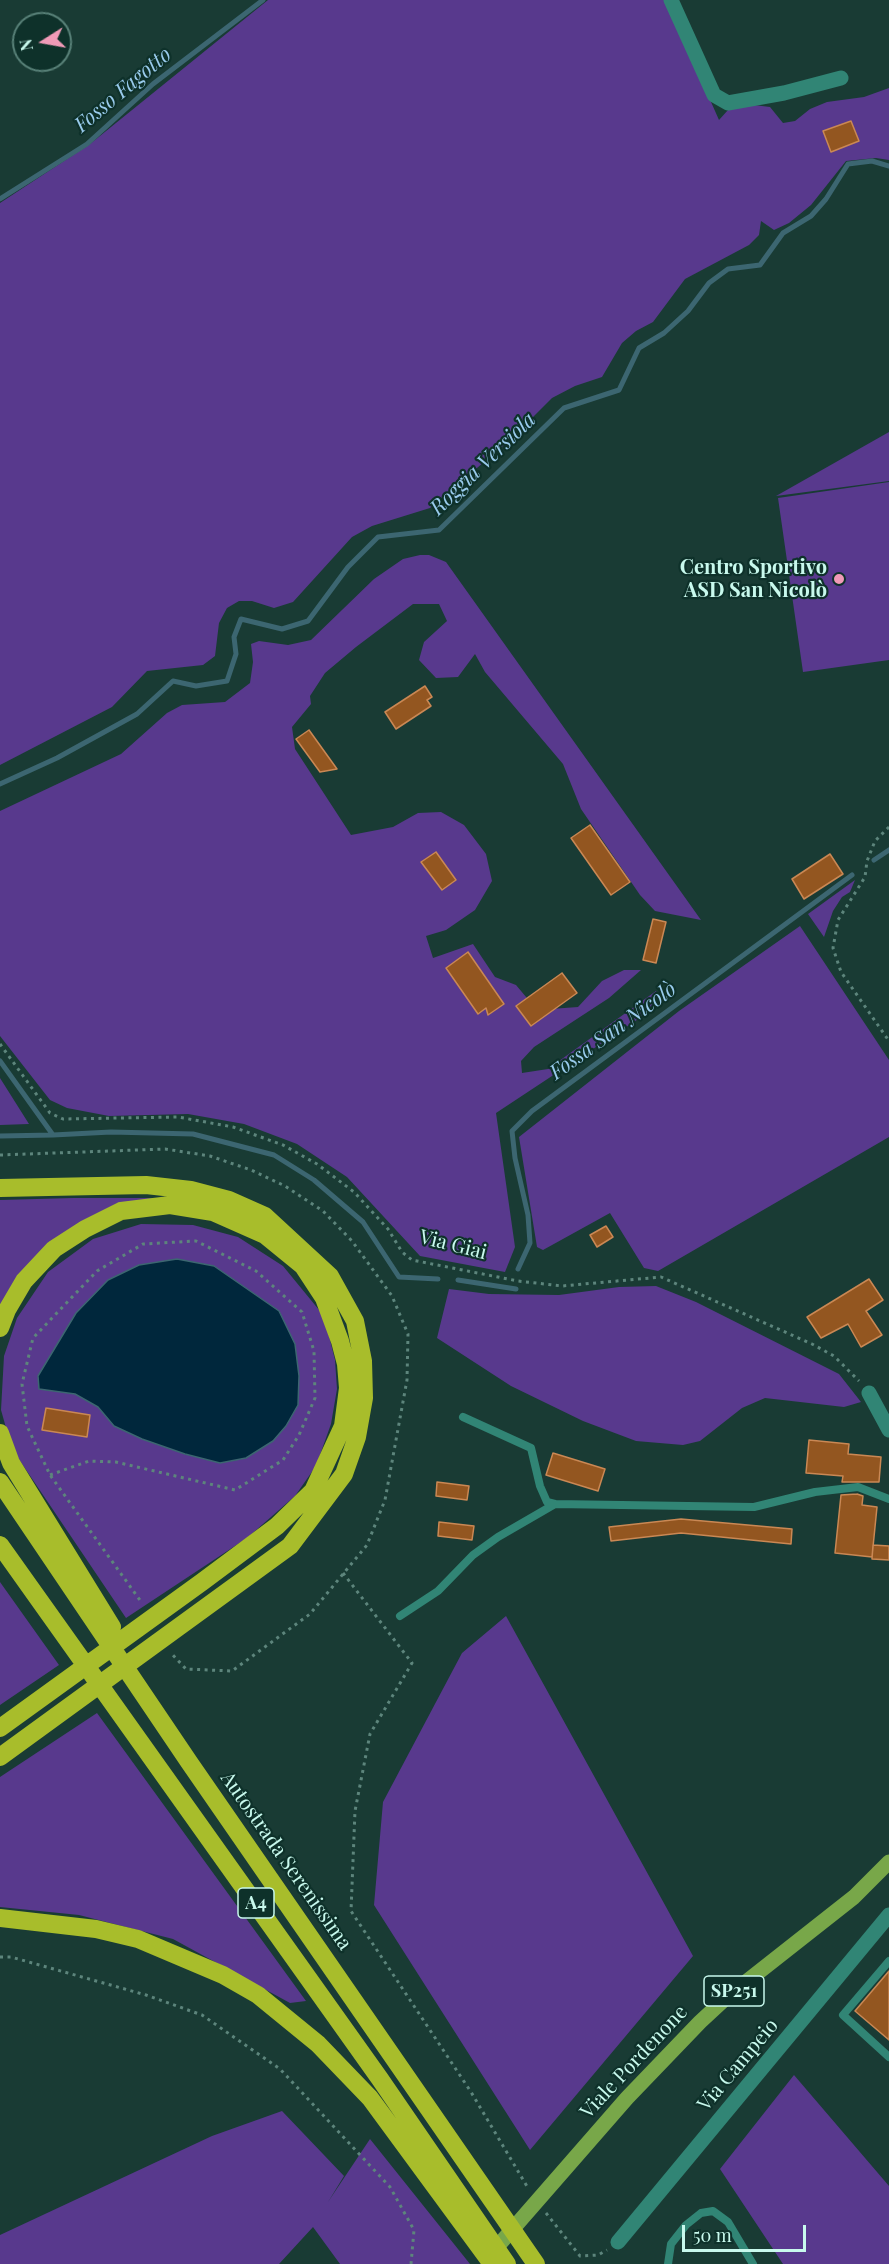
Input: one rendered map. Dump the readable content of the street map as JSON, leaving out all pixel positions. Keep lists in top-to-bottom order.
{
  "streets": {
    "highway": ["Autostrada Serenissima", "A4"],
    "main road": ["SP251", "Viale Pordenone"],
    "street": ["Via Campeio"],
    "path": ["Via Giai"]
  },
  "water": ["Fosso Fagotto", "Roggia Versiola", "Fossa San Nicolò"],
  "places": ["Centro Sportivo ASD San Nicolò"],
  "scale_bar": "50 m",
  "north": "left"
}
